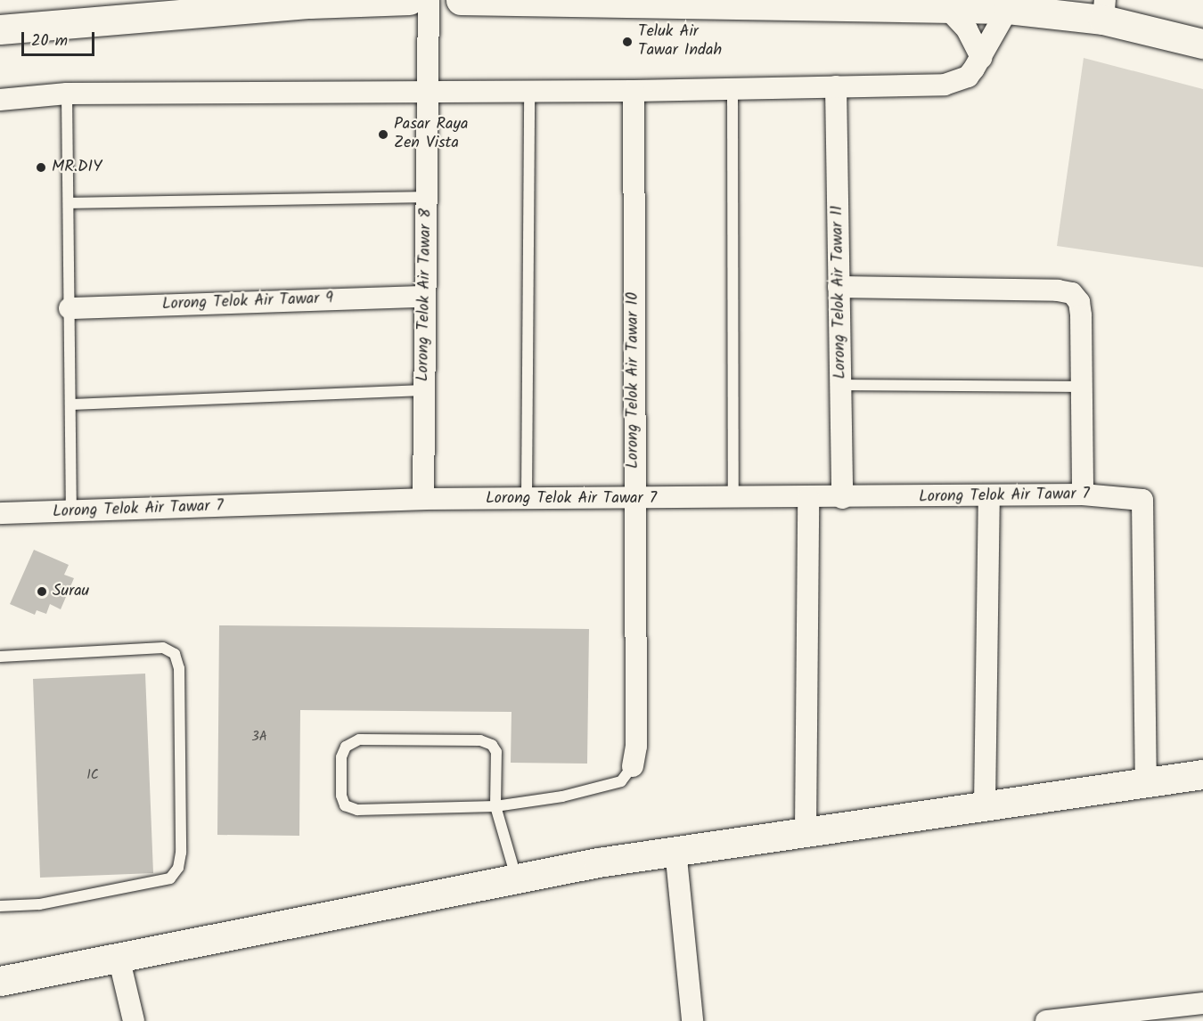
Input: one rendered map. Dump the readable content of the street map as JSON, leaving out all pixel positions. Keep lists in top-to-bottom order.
{
  "streets": {
    "street": [
      "Lorong Telok Air Tawar 11",
      "Lorong Telok Air Tawar 8",
      "Lorong Telok Air Tawar 9",
      "Lorong Telok Air Tawar 10",
      "Lorong Telok Air Tawar 7"
    ]
  },
  "crossings": [
    ["Lorong Telok Air Tawar 11", "Lorong Telok Air Tawar 7"],
    ["Lorong Telok Air Tawar 8", "Lorong Telok Air Tawar 9"],
    ["Lorong Telok Air Tawar 8", "Lorong Telok Air Tawar 7"],
    ["Lorong Telok Air Tawar 10", "Lorong Telok Air Tawar 7"]
  ],
  "places": [
    "Teluk Air Tawar Indah",
    "Pasar Raya Zen Vista",
    "MR.DIY",
    "Surau"
  ],
  "house_numbers": ["3A", "1C"],
  "scale_bar": "20 m"
}
